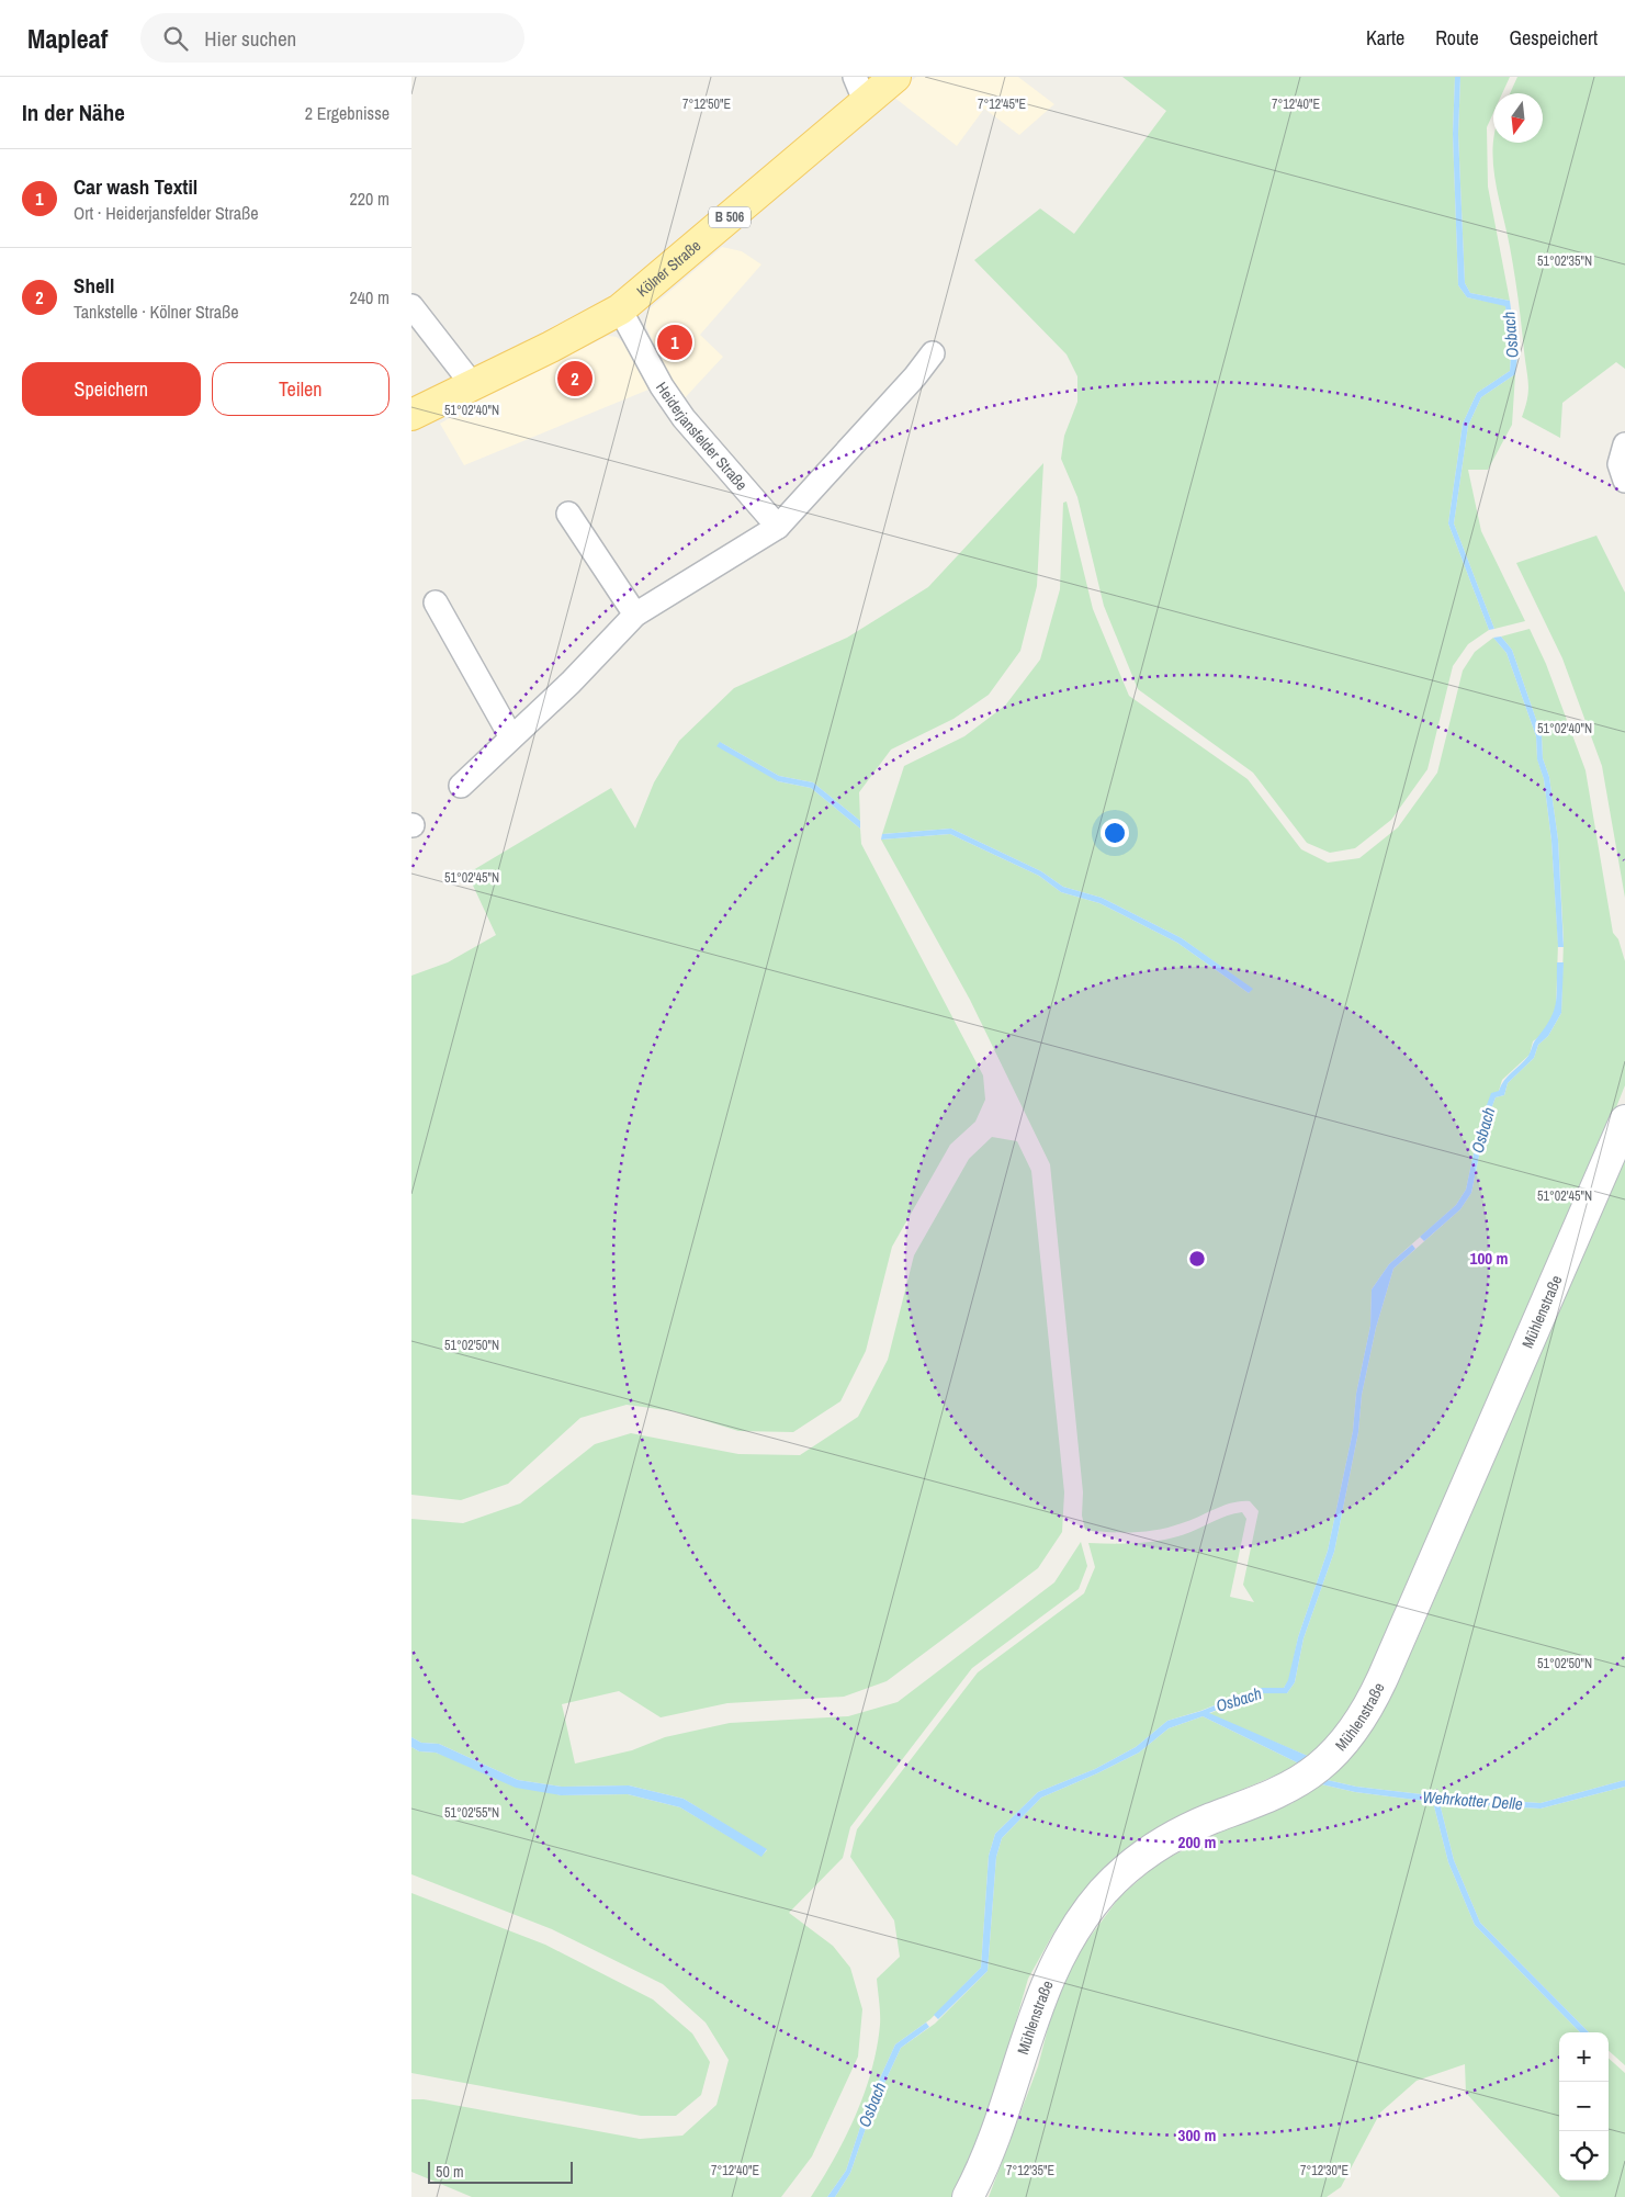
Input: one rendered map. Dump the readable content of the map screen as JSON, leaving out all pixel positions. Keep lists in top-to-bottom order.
{
  "streets": {
    "main road": ["B 506", "Kölner Straße"],
    "street": ["Heiderjansfelder Straße", "Mühlenstraße"]
  },
  "crossings": [
    ["Kölner Straße", "Heiderjansfelder Straße"]
  ],
  "water": ["Osbach", "Wehrkotter Delle"],
  "scale_bar": "50 m",
  "north": "bottom",
  "page": {
    "header": "Mapleaf",
    "search": "Hier suchen",
    "nav": ["Karte", "Route", "Gespeichert"],
    "heading": ["In der Nähe", "2 Ergebnisse"],
    "list": [
      {
        "mark": "1",
        "name": "Car wash Textil",
        "note": "Ort · Heiderjansfelder Straße",
        "value": "220 m"
      },
      {
        "mark": "2",
        "name": "Shell",
        "note": "Tankstelle · Kölner Straße",
        "value": "240 m"
      }
    ],
    "pins": ["1", "2"],
    "buttons": ["Speichern", "Teilen"],
    "map_buttons": ["+", "−"],
    "scale": "50 m"
  },
  "coordinates": [
    "7°12'50\"E",
    "7°12'45\"E",
    "7°12'40\"E",
    "51°02'35\"N",
    "51°02'40\"N",
    "51°02'45\"N",
    "51°02'50\"N",
    "51°02'55\"N",
    "7°12'35\"E",
    "7°12'30\"E"
  ],
  "rings": ["100 m", "200 m", "300 m"]
}
